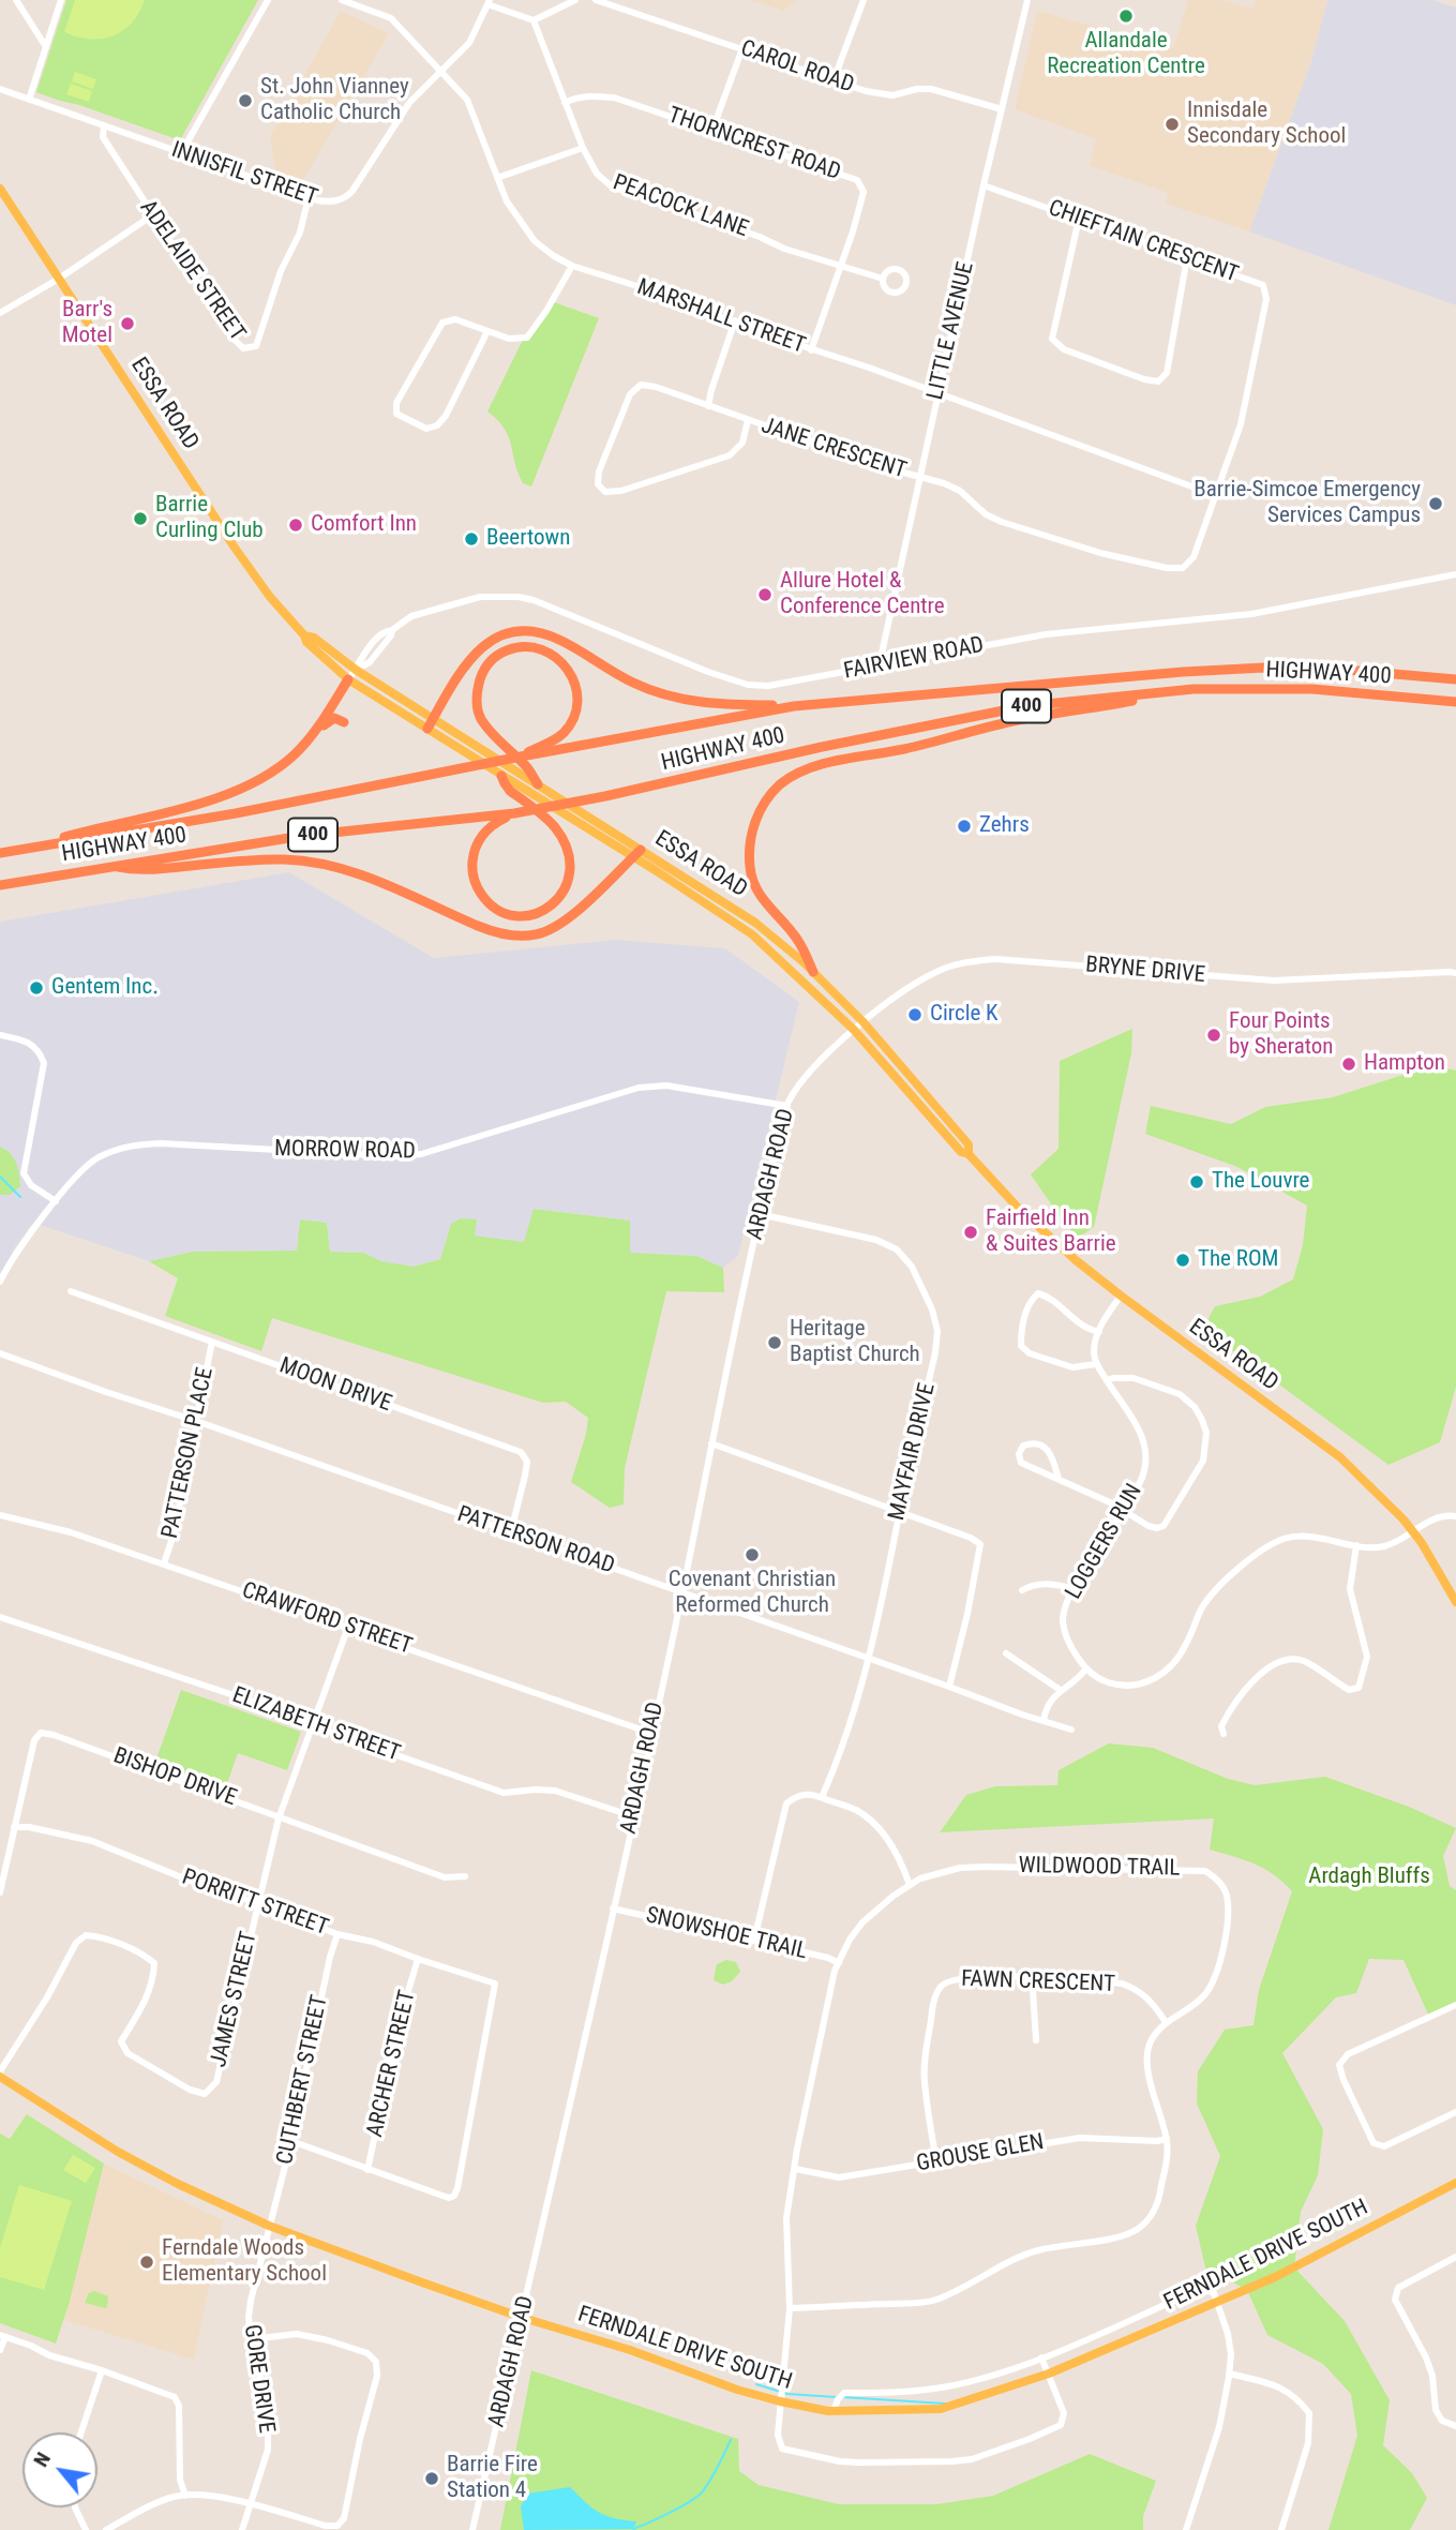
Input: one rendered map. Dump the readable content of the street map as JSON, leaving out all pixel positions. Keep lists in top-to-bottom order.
{
  "streets": {
    "highway": ["HIGHWAY 400", "400"],
    "main road": ["ESSA ROAD", "FERNDALE DRIVE SOUTH"],
    "street": [
      "CAROL ROAD",
      "THORNCREST ROAD",
      "INNISFIL STREET",
      "PEACOCK LANE",
      "CHIEFTAIN CRESCENT",
      "ADELAIDE STREET",
      "MARSHALL STREET",
      "LITTLE AVENUE",
      "JANE CRESCENT",
      "FAIRVIEW ROAD",
      "BRYNE DRIVE",
      "MORROW ROAD",
      "ARDAGH ROAD",
      "MOON DRIVE",
      "MAYFAIR DRIVE",
      "PATTERSON PLACE",
      "PATTERSON ROAD",
      "LOGGERS RUN",
      "CRAWFORD STREET",
      "ELIZABETH STREET",
      "BISHOP DRIVE",
      "WILDWOOD TRAIL",
      "PORRITT STREET",
      "SNOWSHOE TRAIL",
      "FAWN CRESCENT",
      "JAMES STREET",
      "ARCHER STREET",
      "CUTHBERT STREET",
      "GROUSE GLEN",
      "GORE DRIVE"
    ]
  },
  "crossings": [
    ["CAROL ROAD", "LITTLE AVENUE"],
    ["THORNCREST ROAD", "PEACOCK LANE"],
    ["THORNCREST ROAD", "MARSHALL STREET"],
    ["INNISFIL STREET", "ADELAIDE STREET"],
    ["INNISFIL STREET", "MARSHALL STREET"],
    ["CHIEFTAIN CRESCENT", "MARSHALL STREET"],
    ["CHIEFTAIN CRESCENT", "LITTLE AVENUE"],
    ["CHIEFTAIN CRESCENT", "JANE CRESCENT"],
    ["MARSHALL STREET", "LITTLE AVENUE"],
    ["LITTLE AVENUE", "JANE CRESCENT"],
    ["LITTLE AVENUE", "FAIRVIEW ROAD"],
    ["ESSA ROAD", "FAIRVIEW ROAD"],
    ["ESSA ROAD", "BRYNE DRIVE"],
    ["ESSA ROAD", "ARDAGH ROAD"],
    ["BRYNE DRIVE", "ARDAGH ROAD"],
    ["MORROW ROAD", "ARDAGH ROAD"],
    ["ARDAGH ROAD", "MAYFAIR DRIVE"],
    ["ARDAGH ROAD", "PATTERSON ROAD"],
    ["ARDAGH ROAD", "CRAWFORD STREET"],
    ["ARDAGH ROAD", "ELIZABETH STREET"],
    ["ARDAGH ROAD", "SNOWSHOE TRAIL"],
    ["ARDAGH ROAD", "FERNDALE DRIVE SOUTH"],
    ["MOON DRIVE", "PATTERSON PLACE"],
    ["MOON DRIVE", "PATTERSON ROAD"],
    ["MAYFAIR DRIVE", "PATTERSON ROAD"],
    ["PATTERSON PLACE", "PATTERSON ROAD"],
    ["PATTERSON PLACE", "CRAWFORD STREET"],
    ["CRAWFORD STREET", "JAMES STREET"],
    ["ELIZABETH STREET", "JAMES STREET"],
    ["BISHOP DRIVE", "PORRITT STREET"],
    ["BISHOP DRIVE", "JAMES STREET"],
    ["WILDWOOD TRAIL", "SNOWSHOE TRAIL"],
    ["WILDWOOD TRAIL", "FAWN CRESCENT"],
    ["WILDWOOD TRAIL", "GROUSE GLEN"],
    ["WILDWOOD TRAIL", "FERNDALE DRIVE SOUTH"],
    ["PORRITT STREET", "JAMES STREET"],
    ["PORRITT STREET", "ARCHER STREET"],
    ["PORRITT STREET", "CUTHBERT STREET"],
    ["FAWN CRESCENT", "GROUSE GLEN"],
    ["JAMES STREET", "FERNDALE DRIVE SOUTH"],
    ["CUTHBERT STREET", "FERNDALE DRIVE SOUTH"],
    ["CUTHBERT STREET", "GORE DRIVE"],
    ["FERNDALE DRIVE SOUTH", "GORE DRIVE"]
  ],
  "parks": ["Ardagh Bluffs"],
  "places": [
    "Allandale Recreation Centre",
    "St. John Vianney Catholic Church",
    "Innisdale Secondary School",
    "Barr's Motel",
    "Barrie-Simcoe Emergency Services Campus",
    "Barrie Curling Club",
    "Comfort Inn",
    "Beertown",
    "Allure Hotel & Conference Centre",
    "Zehrs",
    "Gentem Inc.",
    "Circle K",
    "Four Points by Sheraton",
    "Hampton",
    "The Louvre",
    "Fairfield Inn & Suites Barrie",
    "The ROM",
    "Heritage Baptist Church",
    "Covenant Christian Reformed Church",
    "Ferndale Woods Elementary School",
    "Barrie Fire Station 4"
  ],
  "north": "top left"
}
